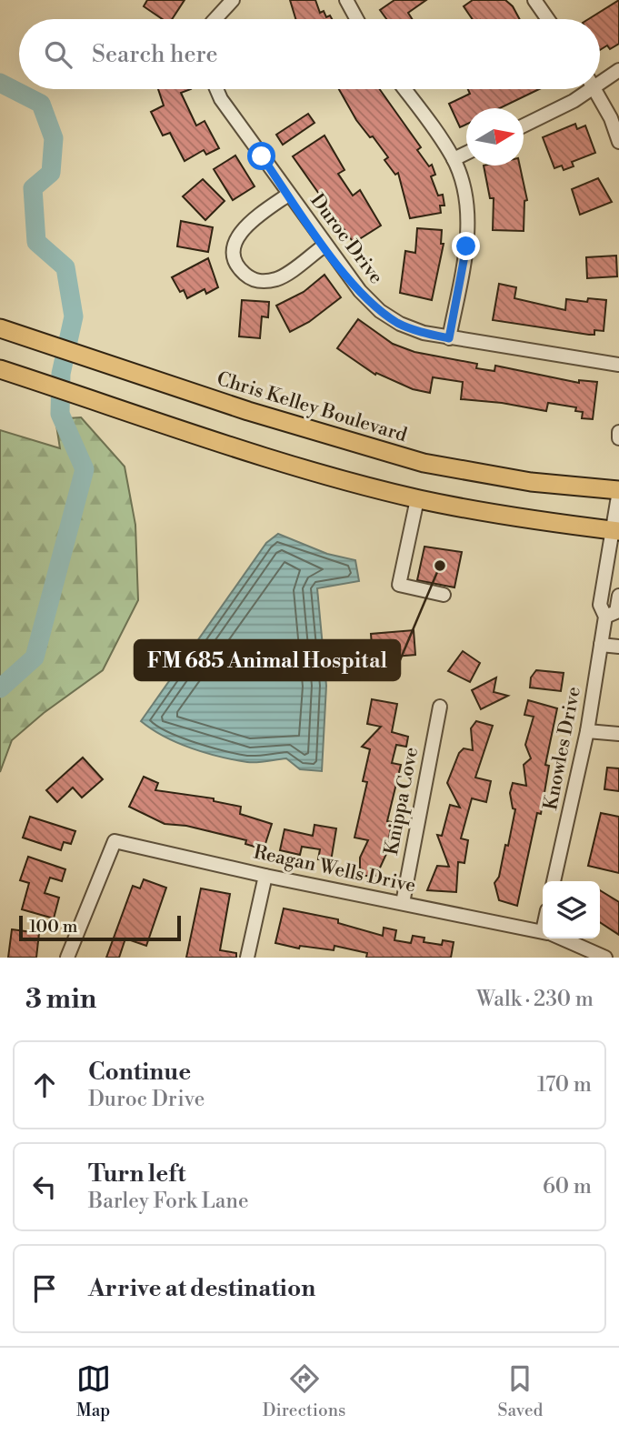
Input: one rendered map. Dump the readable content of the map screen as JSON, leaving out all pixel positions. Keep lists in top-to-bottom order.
{
  "streets": {
    "main road": ["Chris Kelley Boulevard"],
    "street": [
      "Duroc Drive",
      "Knowles Drive",
      "Knippa Cove",
      "Reagan Wells Drive"
    ]
  },
  "crossings": [
    ["Chris Kelley Boulevard", "Knowles Drive"],
    ["Knippa Cove", "Reagan Wells Drive"]
  ],
  "places": ["FM 685 Animal Hospital"],
  "scale_bar": "100 m",
  "north": "right",
  "page": {
    "search": "Search here",
    "scale": "100 m",
    "heading": ["3 min", "Walk · 230 m"],
    "list": [
      ["Continue", "Duroc Drive", "170 m"],
      ["Turn left", "Barley Fork Lane", "60 m"],
      "Arrive at destination"
    ],
    "nav": ["Map", "Directions", "Saved"]
  }
}
